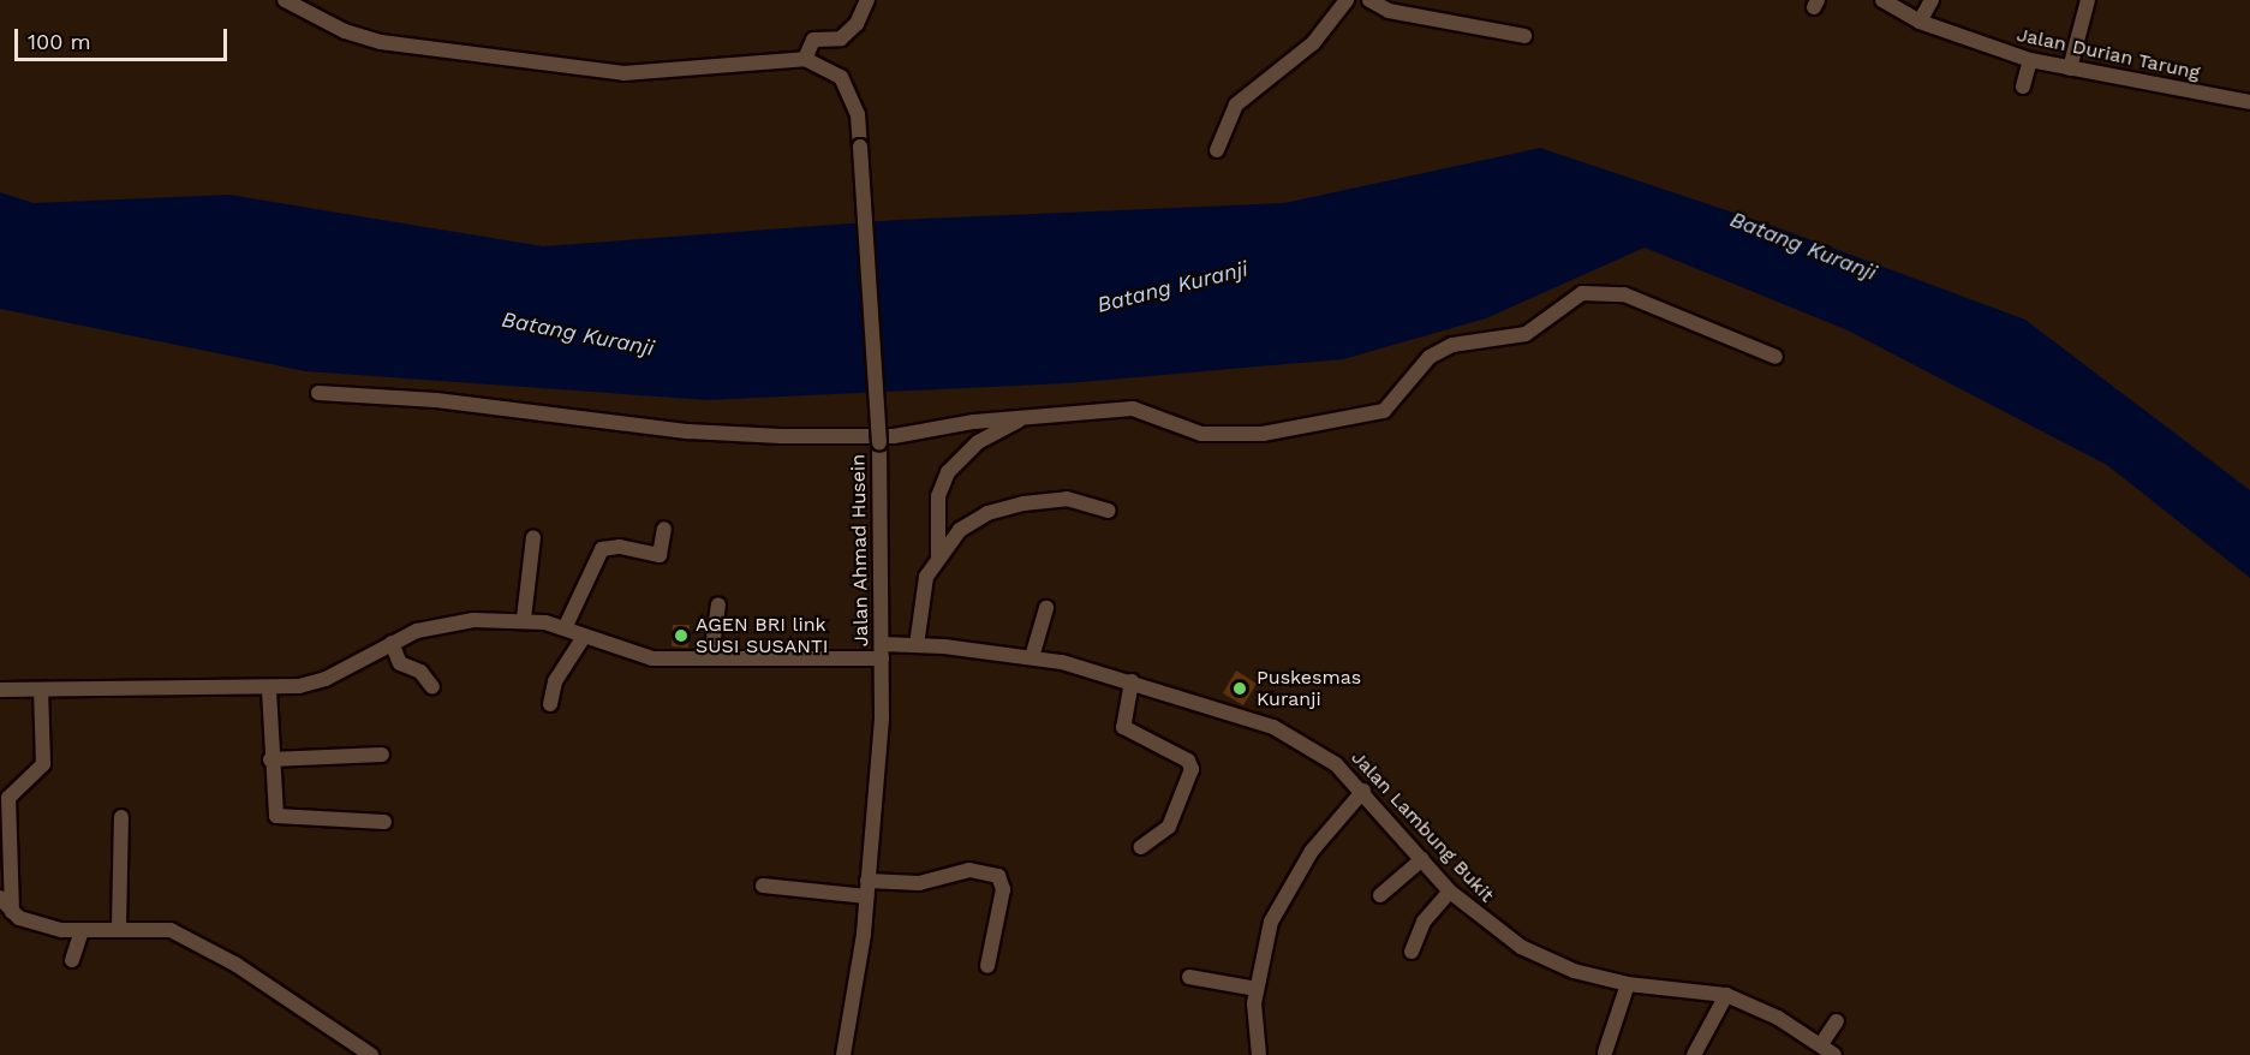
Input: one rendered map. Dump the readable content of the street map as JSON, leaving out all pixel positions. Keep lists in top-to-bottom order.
{
  "streets": {
    "street": ["Jalan Durian Tarung", "Jalan Ahmad Husein", "Jalan Lambung Bukit"]
  },
  "crossings": [
    ["Jalan Ahmad Husein", "Jalan Lambung Bukit"]
  ],
  "water": ["Batang Kuranji"],
  "places": ["AGEN BRI link SUSI SUSANTI", "Puskesmas Kuranji"],
  "scale_bar": "100 m"
}
